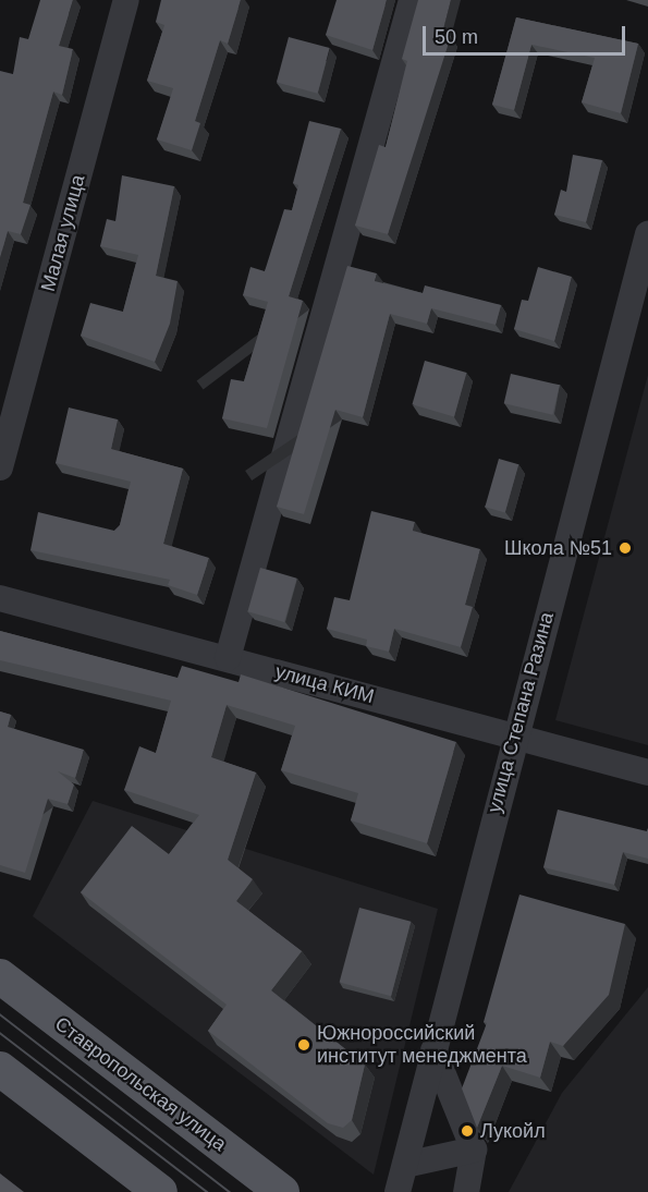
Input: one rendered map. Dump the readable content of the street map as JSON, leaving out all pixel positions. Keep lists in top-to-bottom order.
{
  "streets": {
    "main road": ["Ставропольская улица"],
    "street": ["Малая улица", "улица КИМ", "улица Степана Разина"]
  },
  "crossings": [
    ["улица КИМ", "улица Степана Разина"]
  ],
  "places": ["Школа №51", "Южнороссийский институт менеджмента", "Лукойл"],
  "scale_bar": "50 m"
}
